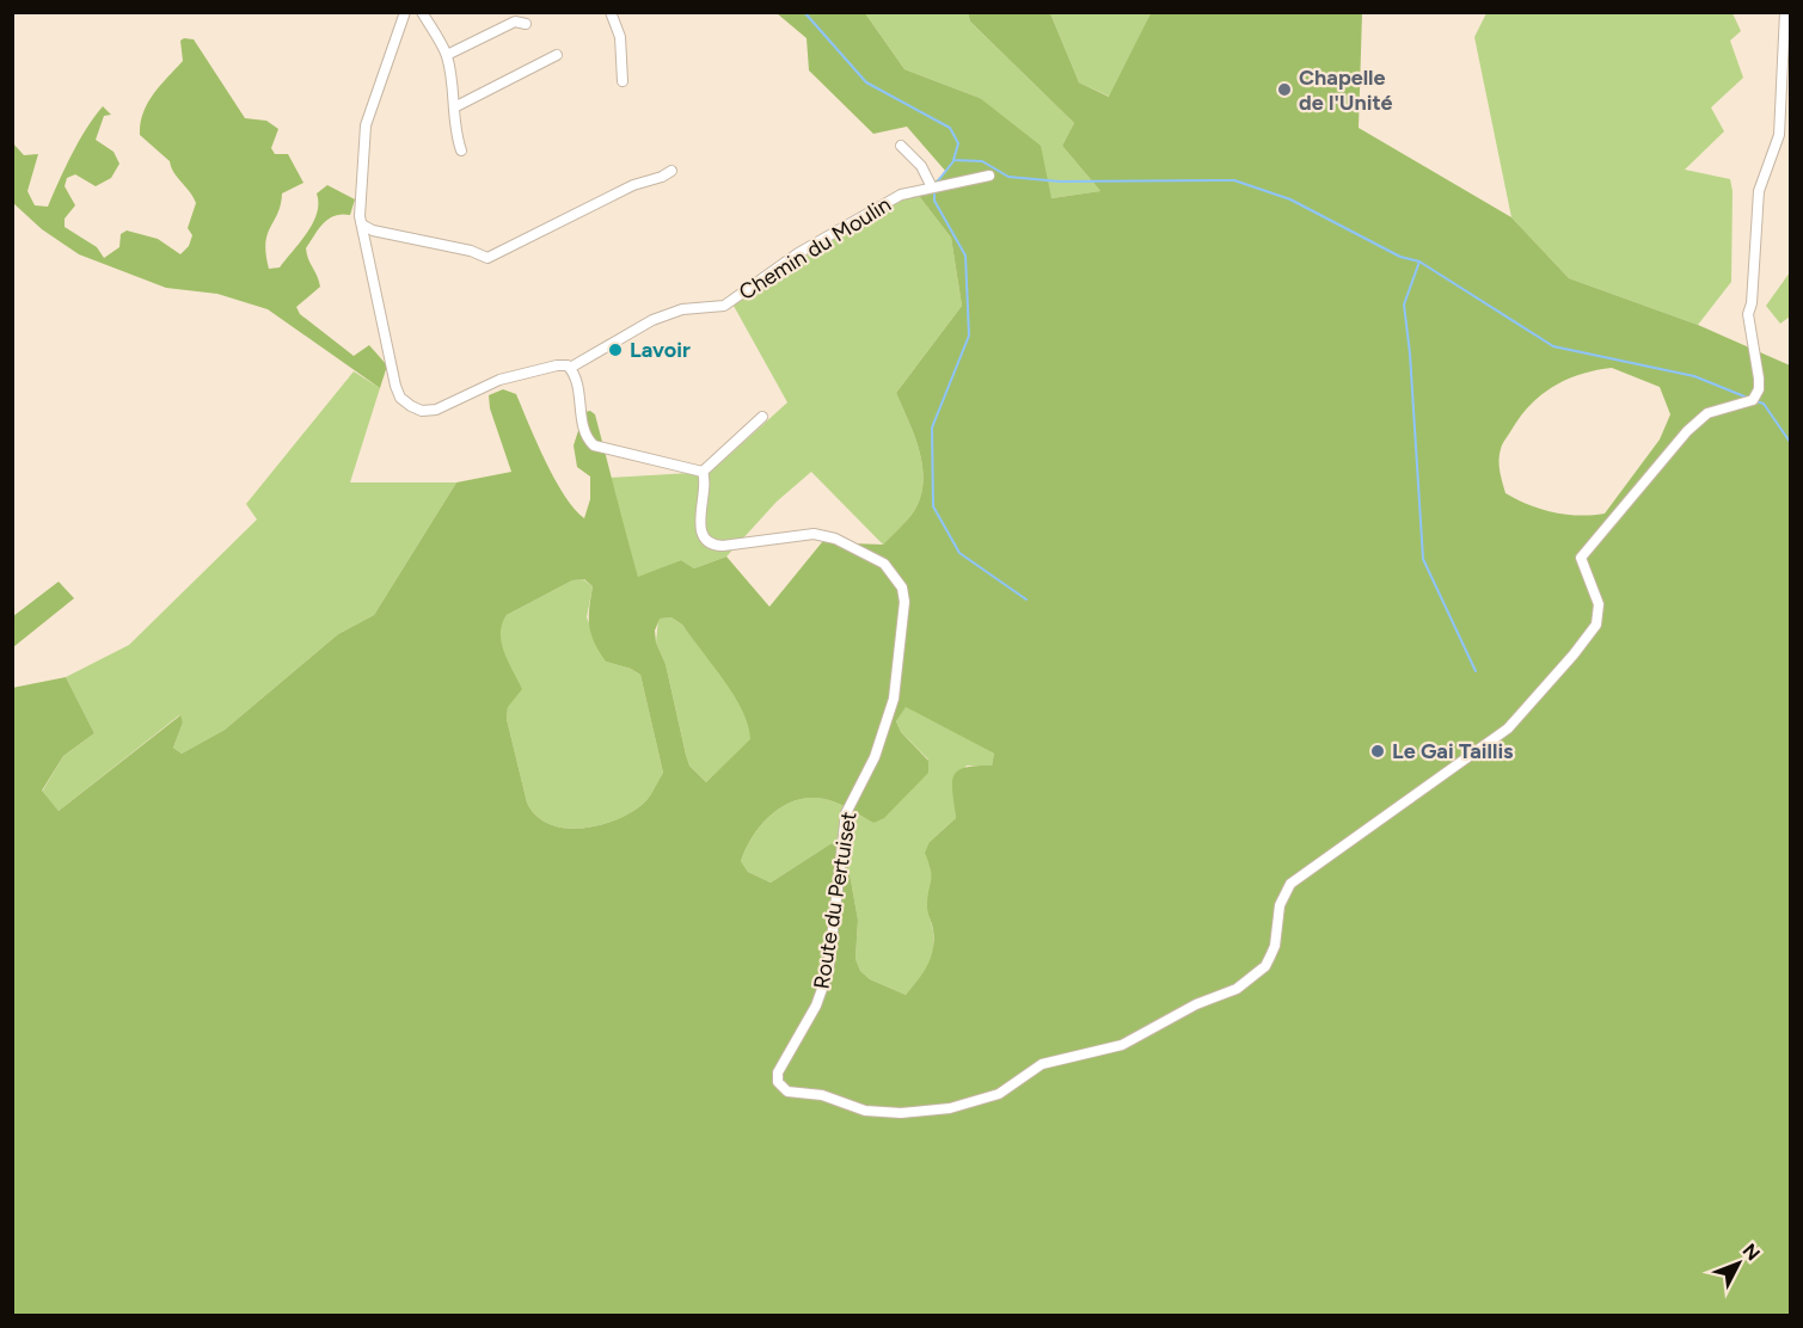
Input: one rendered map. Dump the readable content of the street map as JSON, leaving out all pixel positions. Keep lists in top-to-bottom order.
{
  "streets": {
    "street": ["Chemin du Moulin", "Route du Pertuiset"]
  },
  "places": ["Chapelle de l'Unité", "Lavoir", "Le Gai Taillis"],
  "north": "top right"
}
